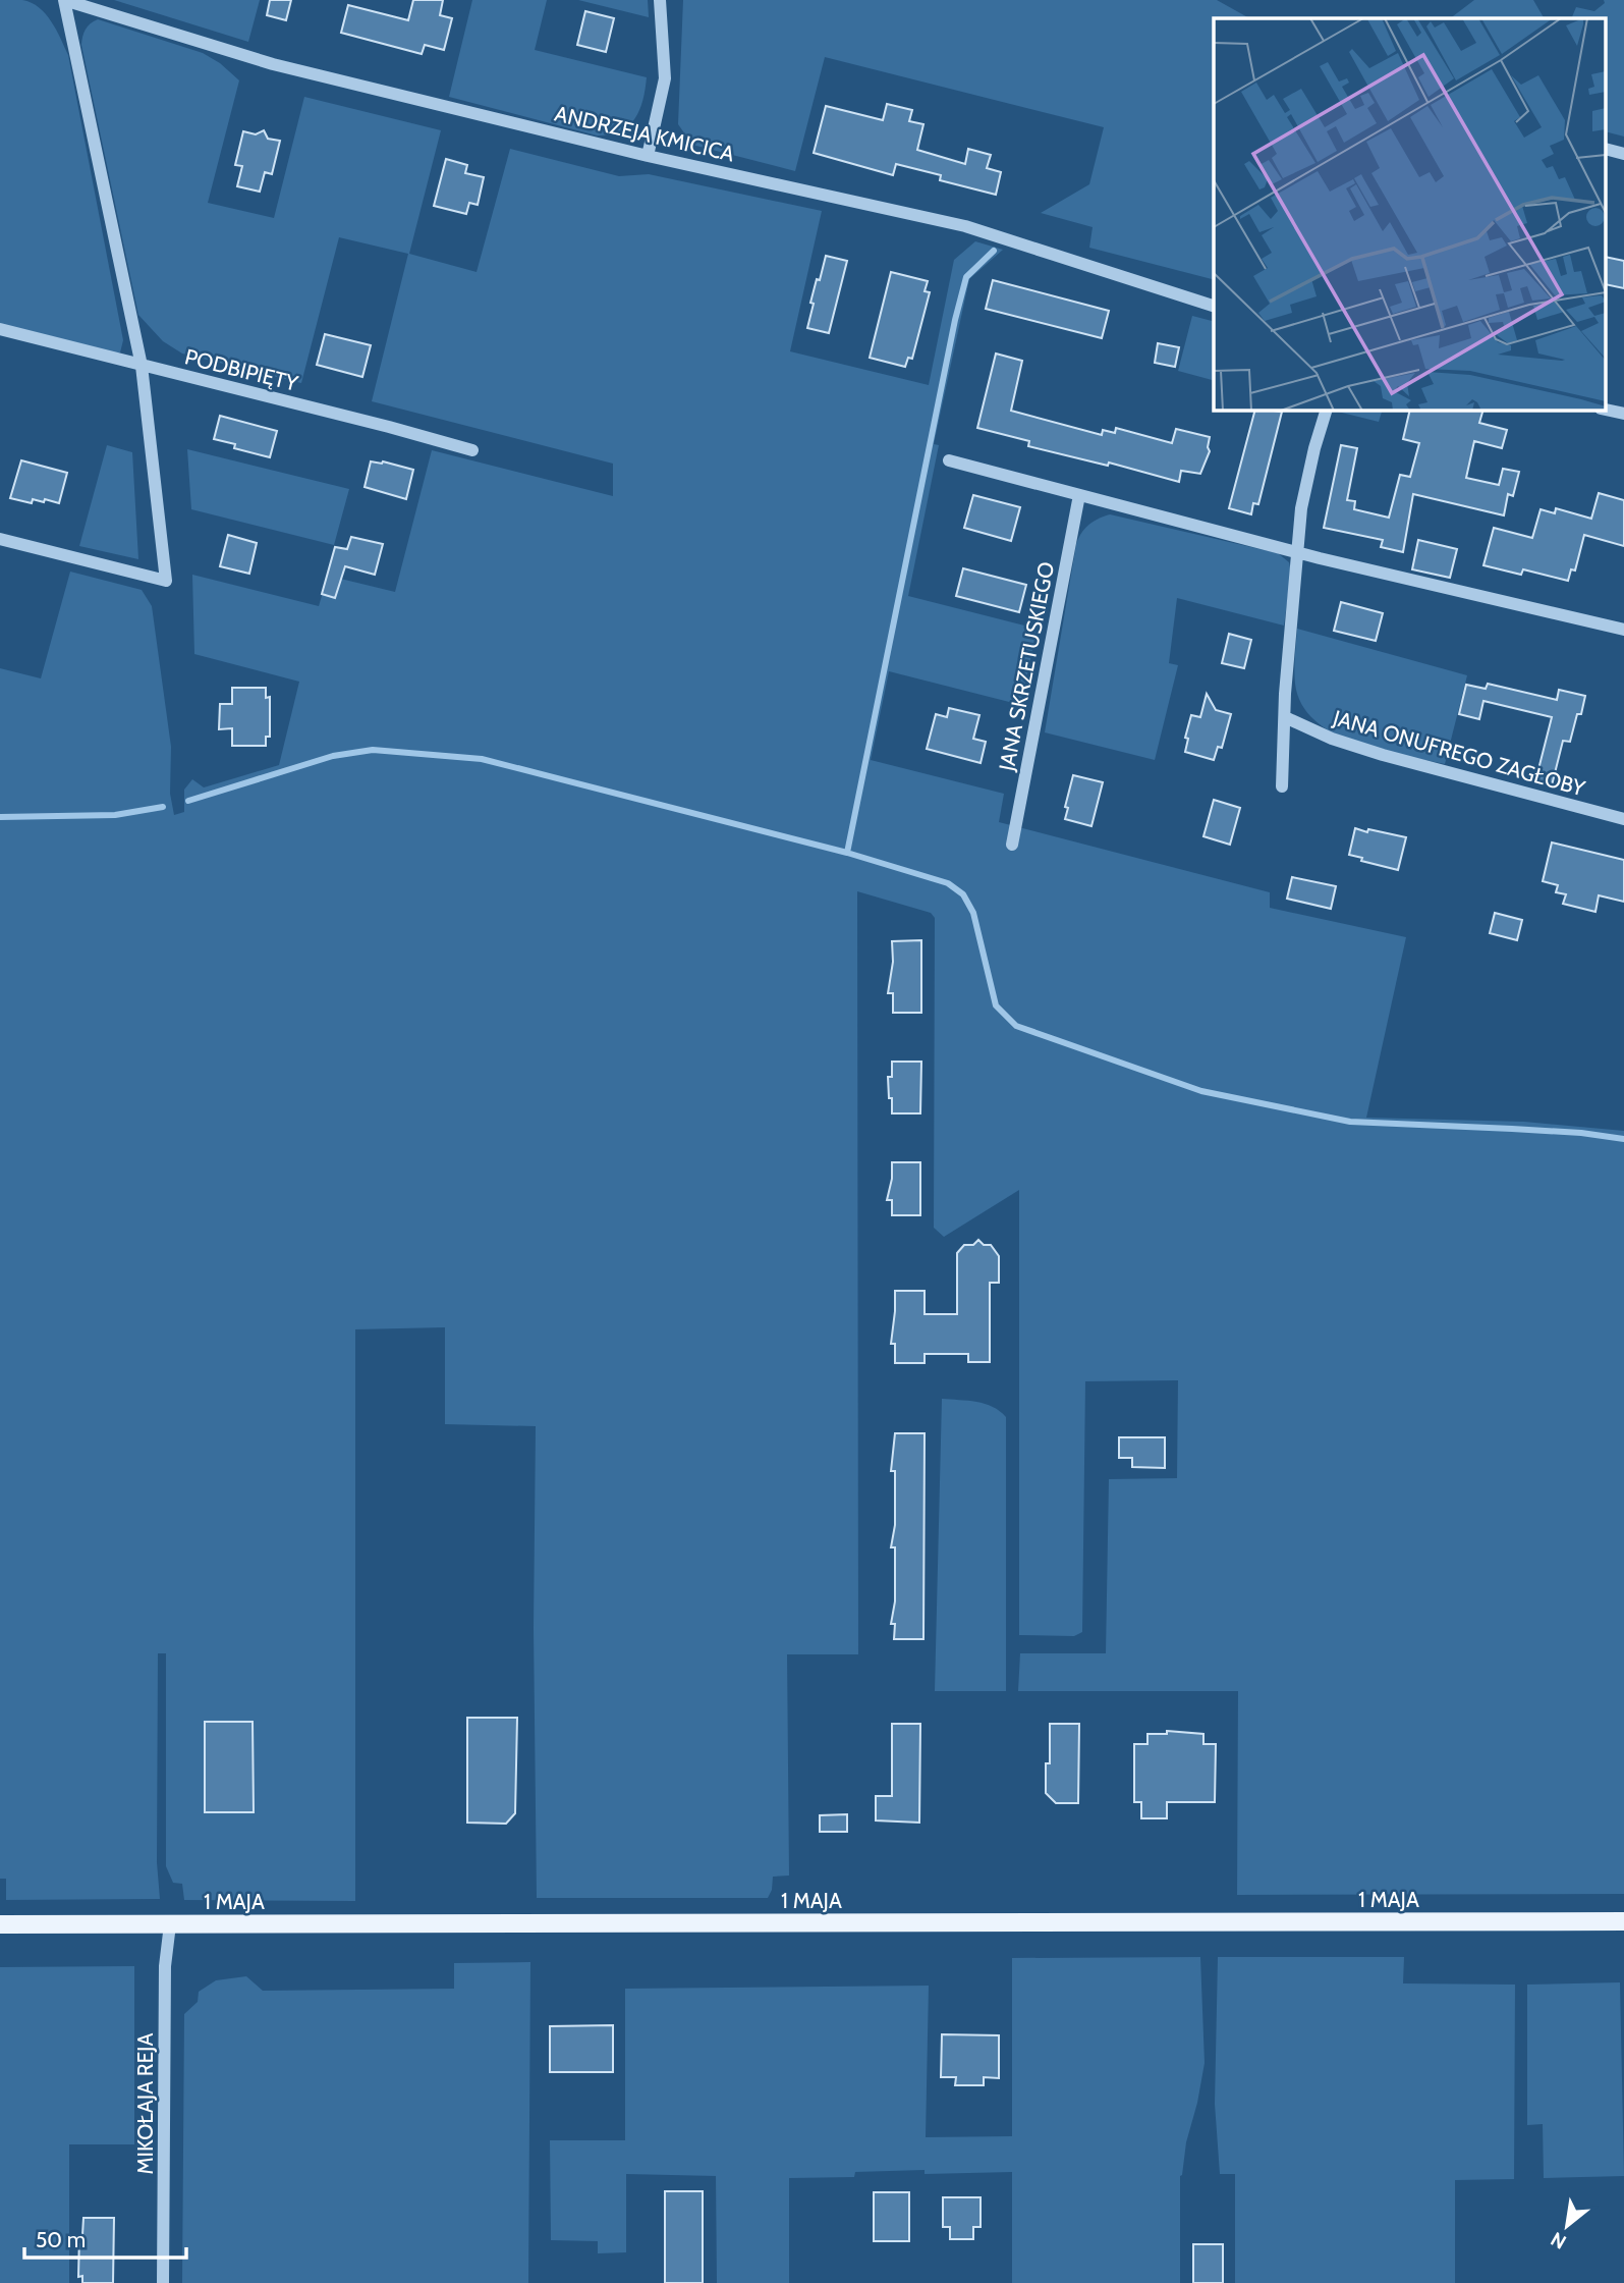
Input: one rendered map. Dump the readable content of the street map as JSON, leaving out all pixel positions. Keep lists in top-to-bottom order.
{
  "streets": {
    "main road": ["1 MAJA"],
    "street": [
      "ANDRZEJA KMICICA",
      "PODBIPIĘTY",
      "JANA SKRZETUSKIEGO",
      "JANA ONUFREGO ZAGŁOBY",
      "MIKOŁAJA REJA"
    ]
  },
  "crossings": [
    ["1 MAJA", "MIKOŁAJA REJA"]
  ],
  "scale_bar": "50 m",
  "north": "bottom left"
}
